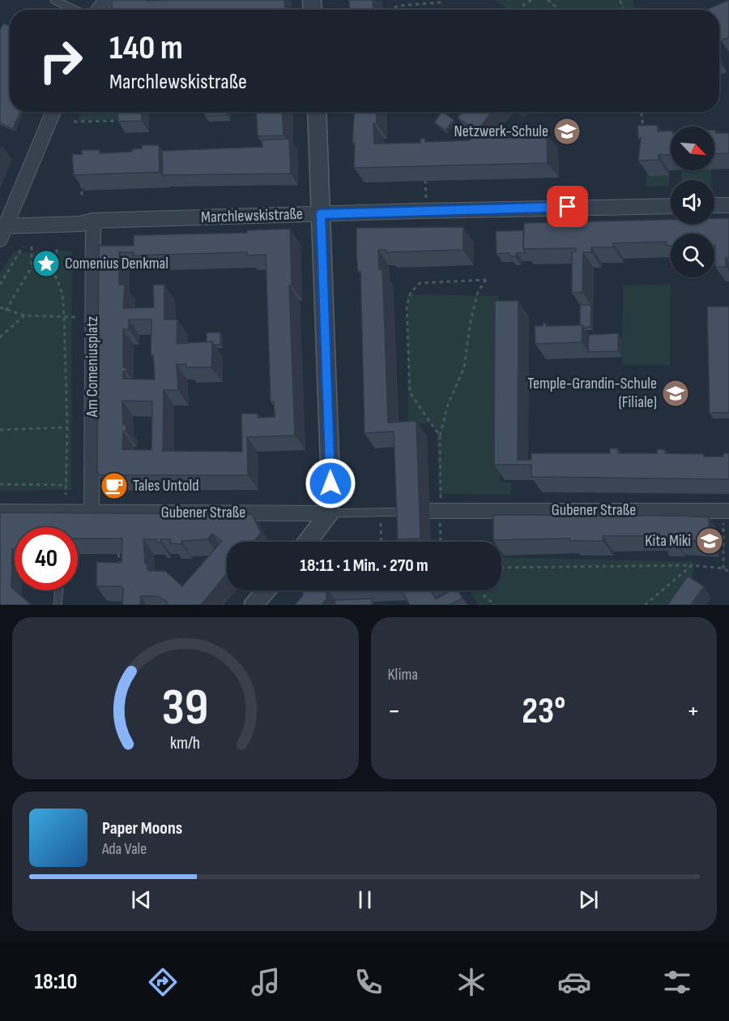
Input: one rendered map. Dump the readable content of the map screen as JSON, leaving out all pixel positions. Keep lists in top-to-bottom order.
{
  "streets": {
    "street": ["Marchlewskistraße", "Am Comeniusplatz", "Gubener Straße"]
  },
  "crossings": [
    ["Marchlewskistraße", "Am Comeniusplatz"],
    ["Am Comeniusplatz", "Gubener Straße"]
  ],
  "places": {
    "school or university": ["Netzwerk-Schule", "Temple-Grandin-Schule (Filiale)", "Kita Miki"],
    "place": ["Comenius Denkmal"],
    "cafe": ["Tales Untold"]
  },
  "north": "bottom right",
  "page": {
    "turn": ["140 m", "Marchlewskistraße"],
    "limit": "40",
    "trip": "18:11 · 1 Min. · 270 m",
    "tile": "Klima",
    "heat": ["−", "23°", "+"],
    "song": ["Paper Moons", "Ada Vale"],
    "tabs": "18:10",
    "gauge": ["39", "km/h"]
  }
}
